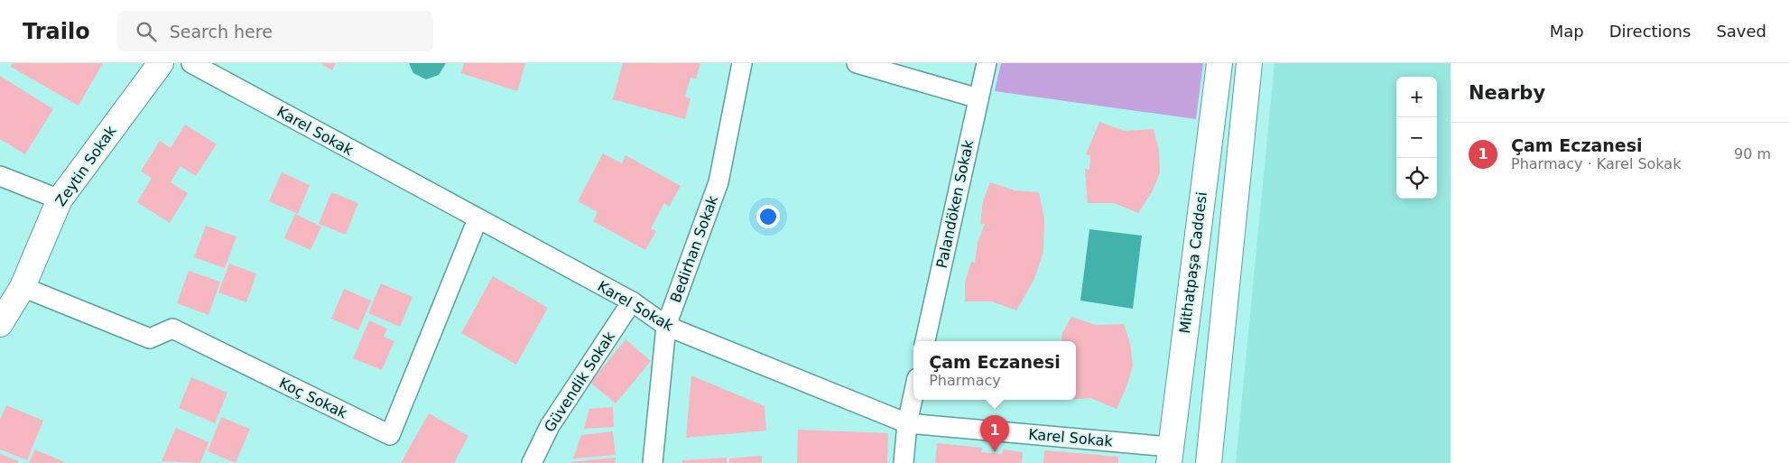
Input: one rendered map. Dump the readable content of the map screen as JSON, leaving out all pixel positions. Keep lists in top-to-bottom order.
{
  "streets": {
    "main road": ["Zeytin Sokak", "Mithatpaşa Caddesi"],
    "street": [
      "Karel Sokak",
      "Palandöken Sokak",
      "Bedirhan Sokak",
      "Güvendik Sokak",
      "Koç Sokak"
    ]
  },
  "crossings": [
    ["Karel Sokak", "Bedirhan Sokak"],
    ["Karel Sokak", "Mithatpaşa Caddesi"],
    ["Karel Sokak", "Güvendik Sokak"],
    ["Karel Sokak", "Koç Sokak"],
    ["Zeytin Sokak", "Koç Sokak"]
  ],
  "page": {
    "header": "Trailo",
    "search": "Search here",
    "nav": ["Map", "Directions", "Saved"],
    "heading": "Nearby",
    "map_buttons": ["+", "−"],
    "list": [
      {
        "mark": "1",
        "name": "Çam Eczanesi",
        "note": "Pharmacy · Karel Sokak",
        "value": "90 m"
      }
    ],
    "popup": ["Çam Eczanesi", "Pharmacy"],
    "pins": "1"
  }
}
